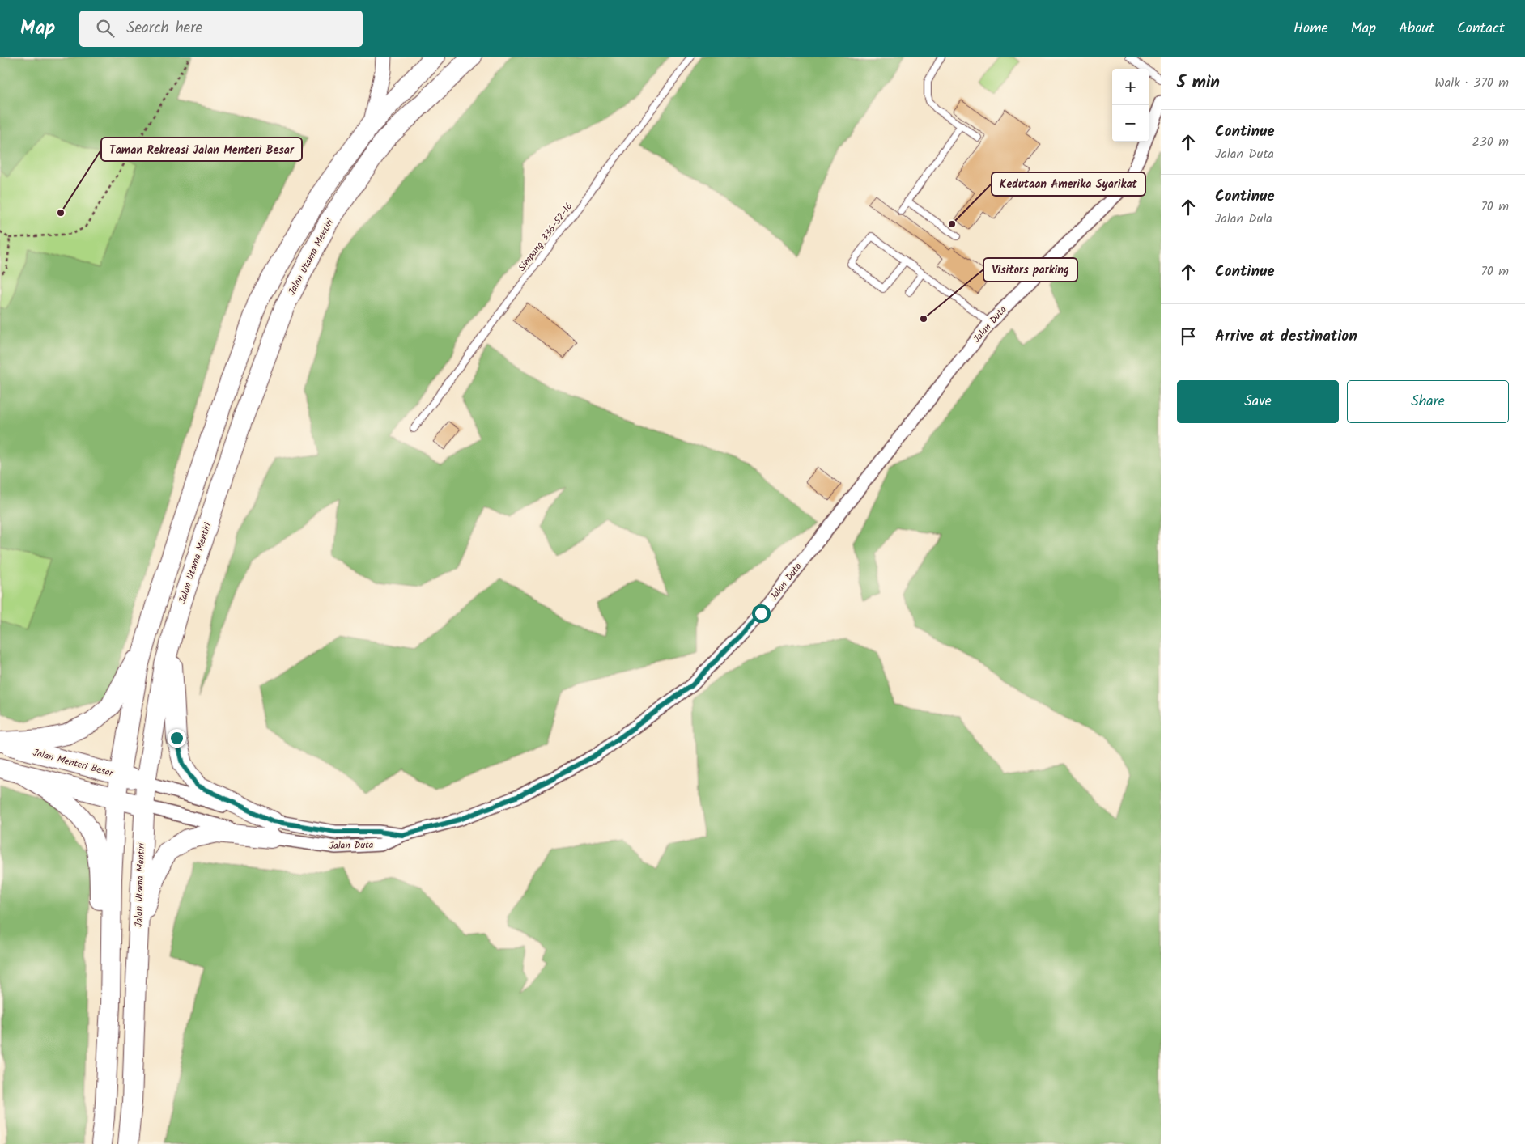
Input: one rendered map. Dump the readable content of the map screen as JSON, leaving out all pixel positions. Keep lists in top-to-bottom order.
{
  "streets": {
    "main road": ["Jalan Utama Mentiri", "Jalan Menteri Besar"],
    "street": ["Jalan Duta"],
    "lane": ["Simpang 336-52-16"]
  },
  "crossings": [
    ["Jalan Utama Mentiri", "Jalan Duta"],
    ["Jalan Utama Mentiri", "Jalan Menteri Besar"]
  ],
  "places": ["Taman Rekreasi Jalan Menteri Besar", "Kedutaan Amerika Syarikat", "Visitors parking"],
  "page": {
    "header": "Map",
    "search": "Search here",
    "nav": [
      "Home",
      "Map",
      "About",
      "Contact"
    ],
    "heading": ["5 min", "Walk · 370 m"],
    "map_buttons": ["+", "−"],
    "list": [
      ["Continue", "Jalan Duta", "230 m"],
      ["Continue", "Jalan Dula", "70 m"],
      ["Continue", "70 m"],
      "Arrive at destination"
    ],
    "buttons": ["Save", "Share"]
  }
}
